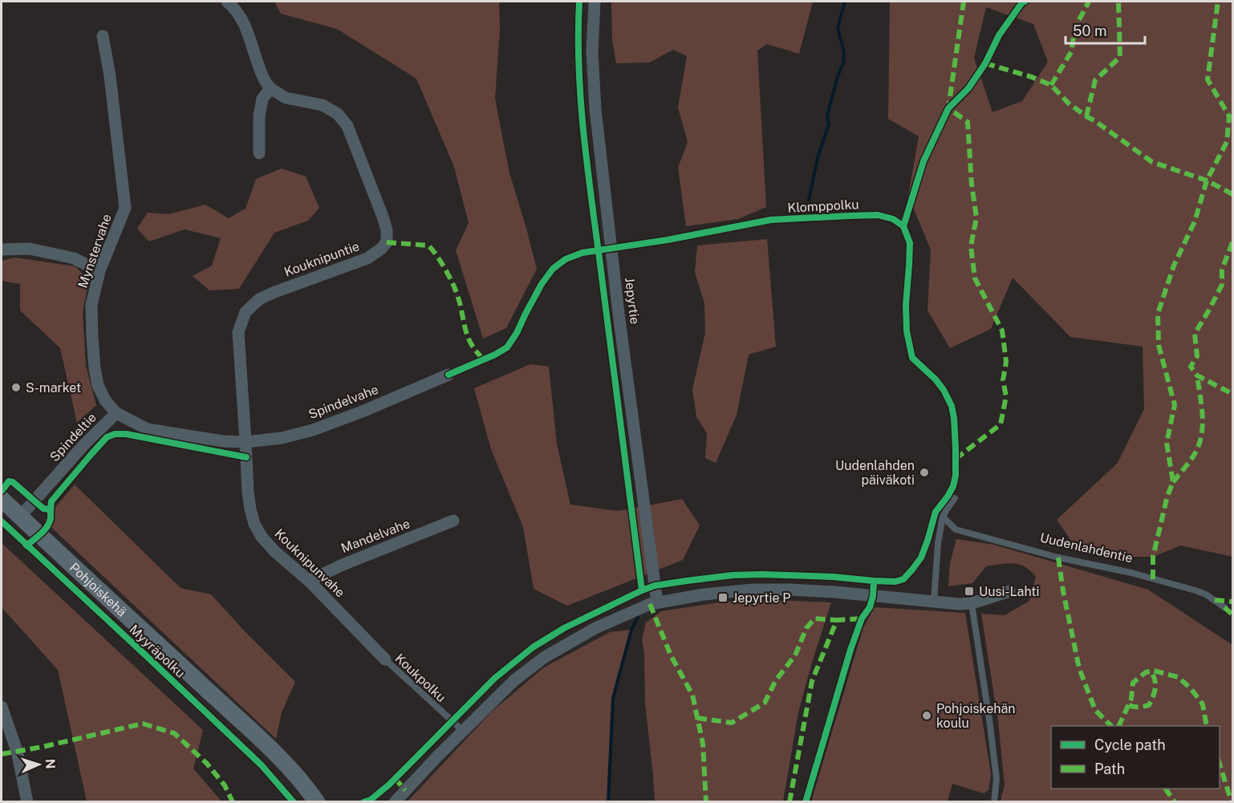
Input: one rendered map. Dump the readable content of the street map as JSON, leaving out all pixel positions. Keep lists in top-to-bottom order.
{
  "streets": {
    "main road": ["Pohjoiskehä"],
    "street": [
      "Mynstervahe",
      "Kouknipuntie",
      "Jepyrtie",
      "Spindelvahe",
      "Spindeltie",
      "Mandelvahe",
      "Kouknipunvahe"
    ],
    "lane": ["Uudenlahdentie", "Koukpolku"],
    "cycle path": ["Klomppolku", "Myyräpolku"]
  },
  "crossings": [
    ["Mynstervahe", "Spindeltie"],
    ["Kouknipuntie", "Spindelvahe"],
    ["Kouknipuntie", "Spindeltie"],
    ["Kouknipuntie", "Kouknipunvahe"],
    ["Spindelvahe", "Spindeltie"],
    ["Spindelvahe", "Kouknipunvahe"],
    ["Spindeltie", "Kouknipunvahe"],
    ["Spindeltie", "Pohjoiskehä"],
    ["Mandelvahe", "Kouknipunvahe"],
    ["Kouknipunvahe", "Koukpolku"]
  ],
  "places": {
    "other": ["S-market", "Uudenlahden päiväkoti", "Pohjoiskehän koulu"],
    "transit": ["Uusi-Lahti", "Jepyrtie P"]
  },
  "legend": ["Cycle path", "Path"],
  "scale_bar": "50 m",
  "north": "right"
}
